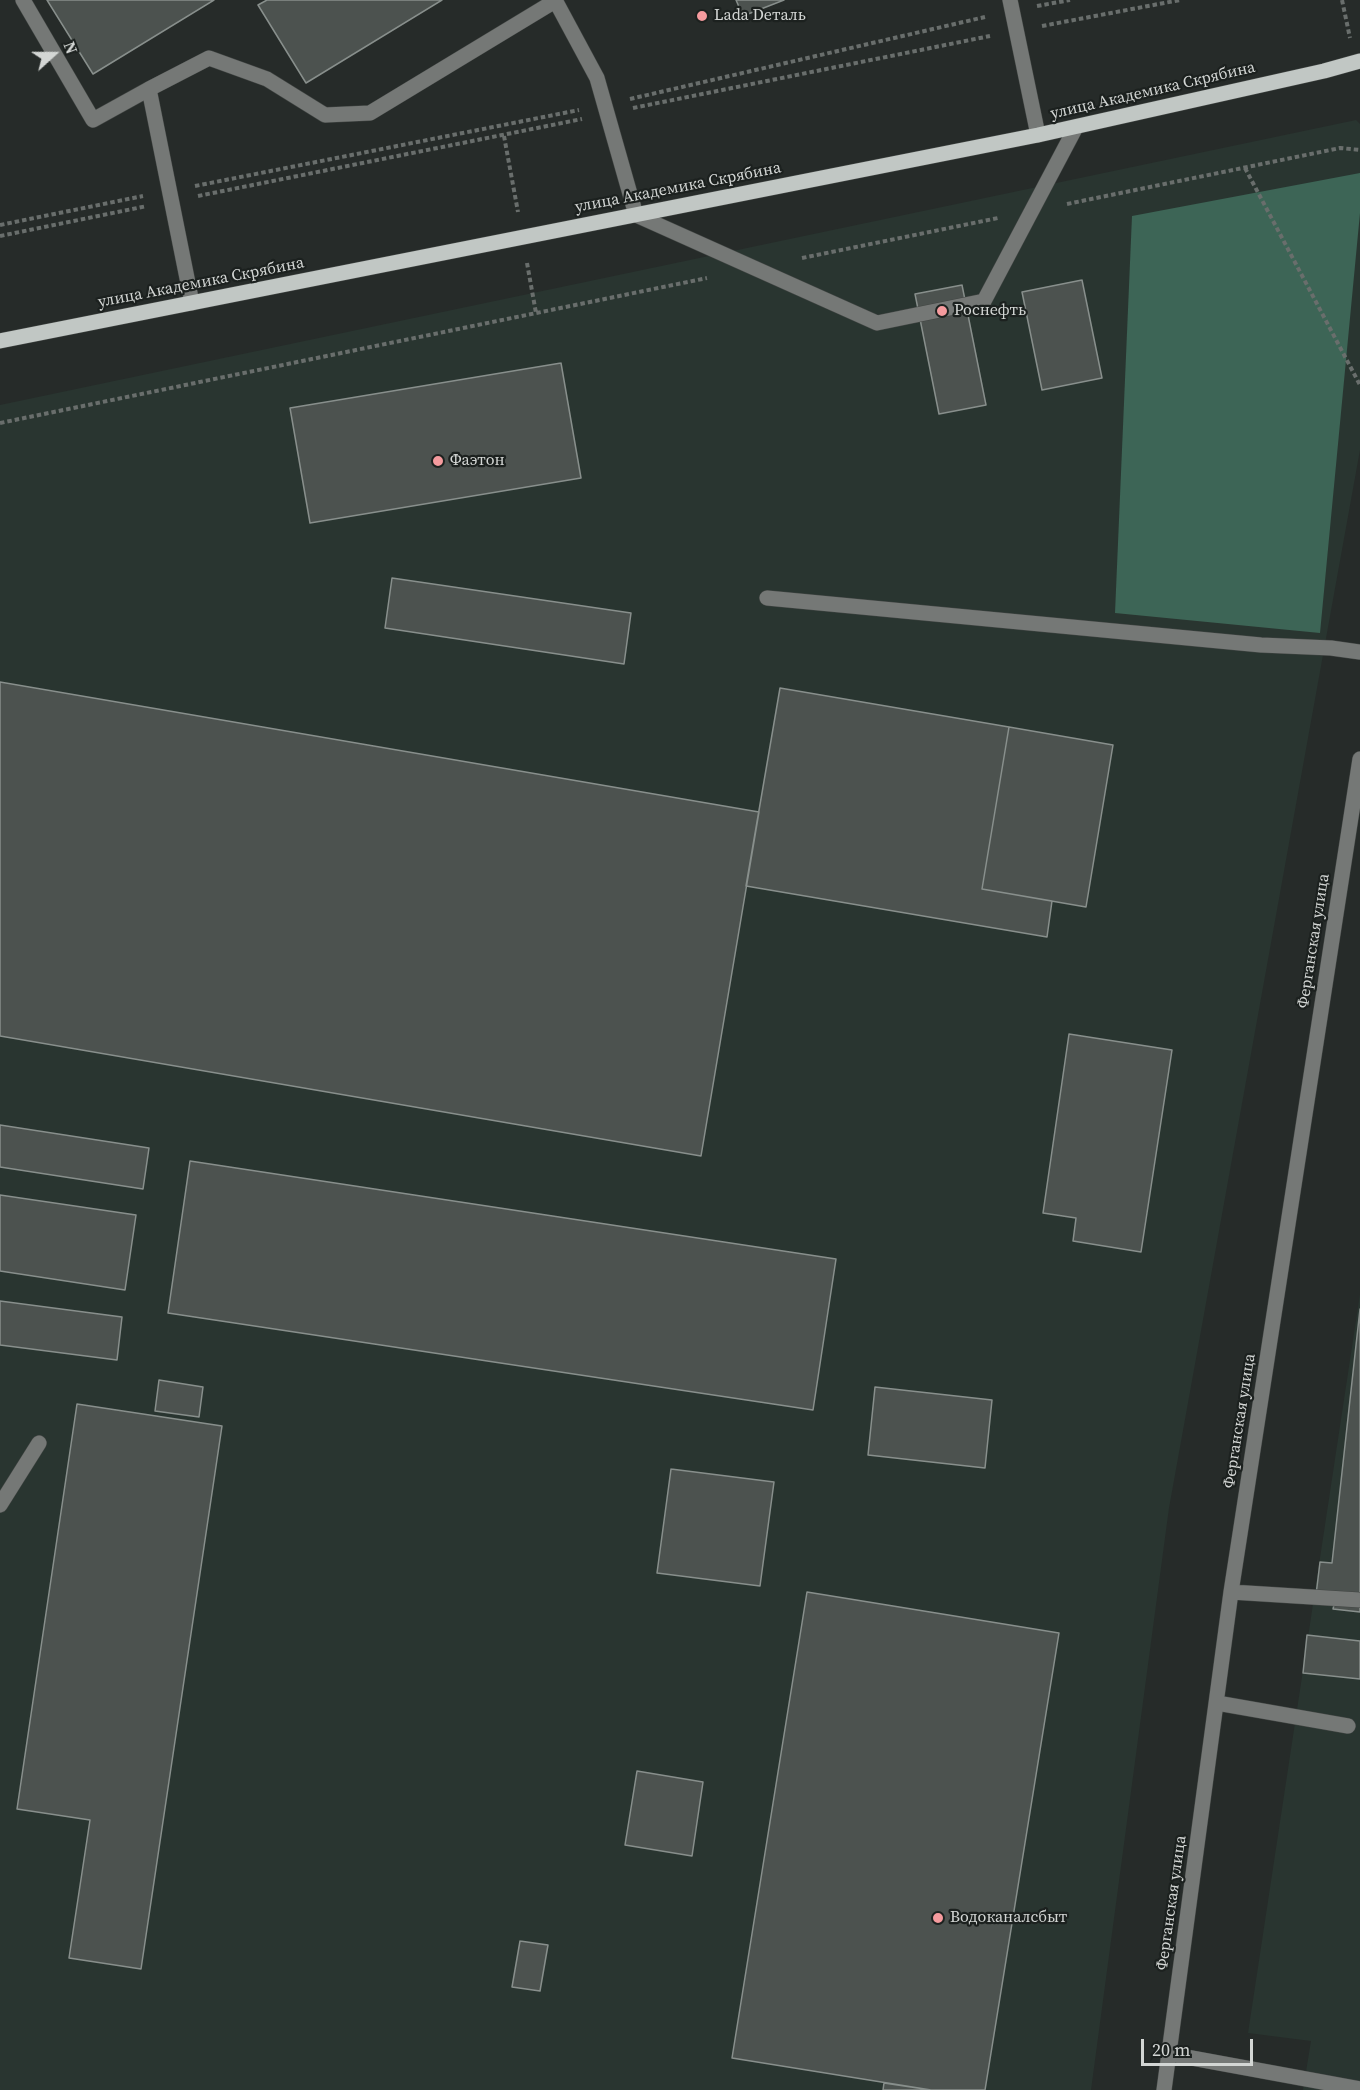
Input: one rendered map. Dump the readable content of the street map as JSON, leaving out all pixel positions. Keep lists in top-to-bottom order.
{
  "streets": {
    "main road": ["улица Академика Скрябина"],
    "street": ["Ферганская улица"]
  },
  "places": [
    "Lada Dеталь",
    "Роснефть",
    "Фаэтон",
    "Водоканалсбыт"
  ],
  "scale_bar": "20 m",
  "north": "right"
}
